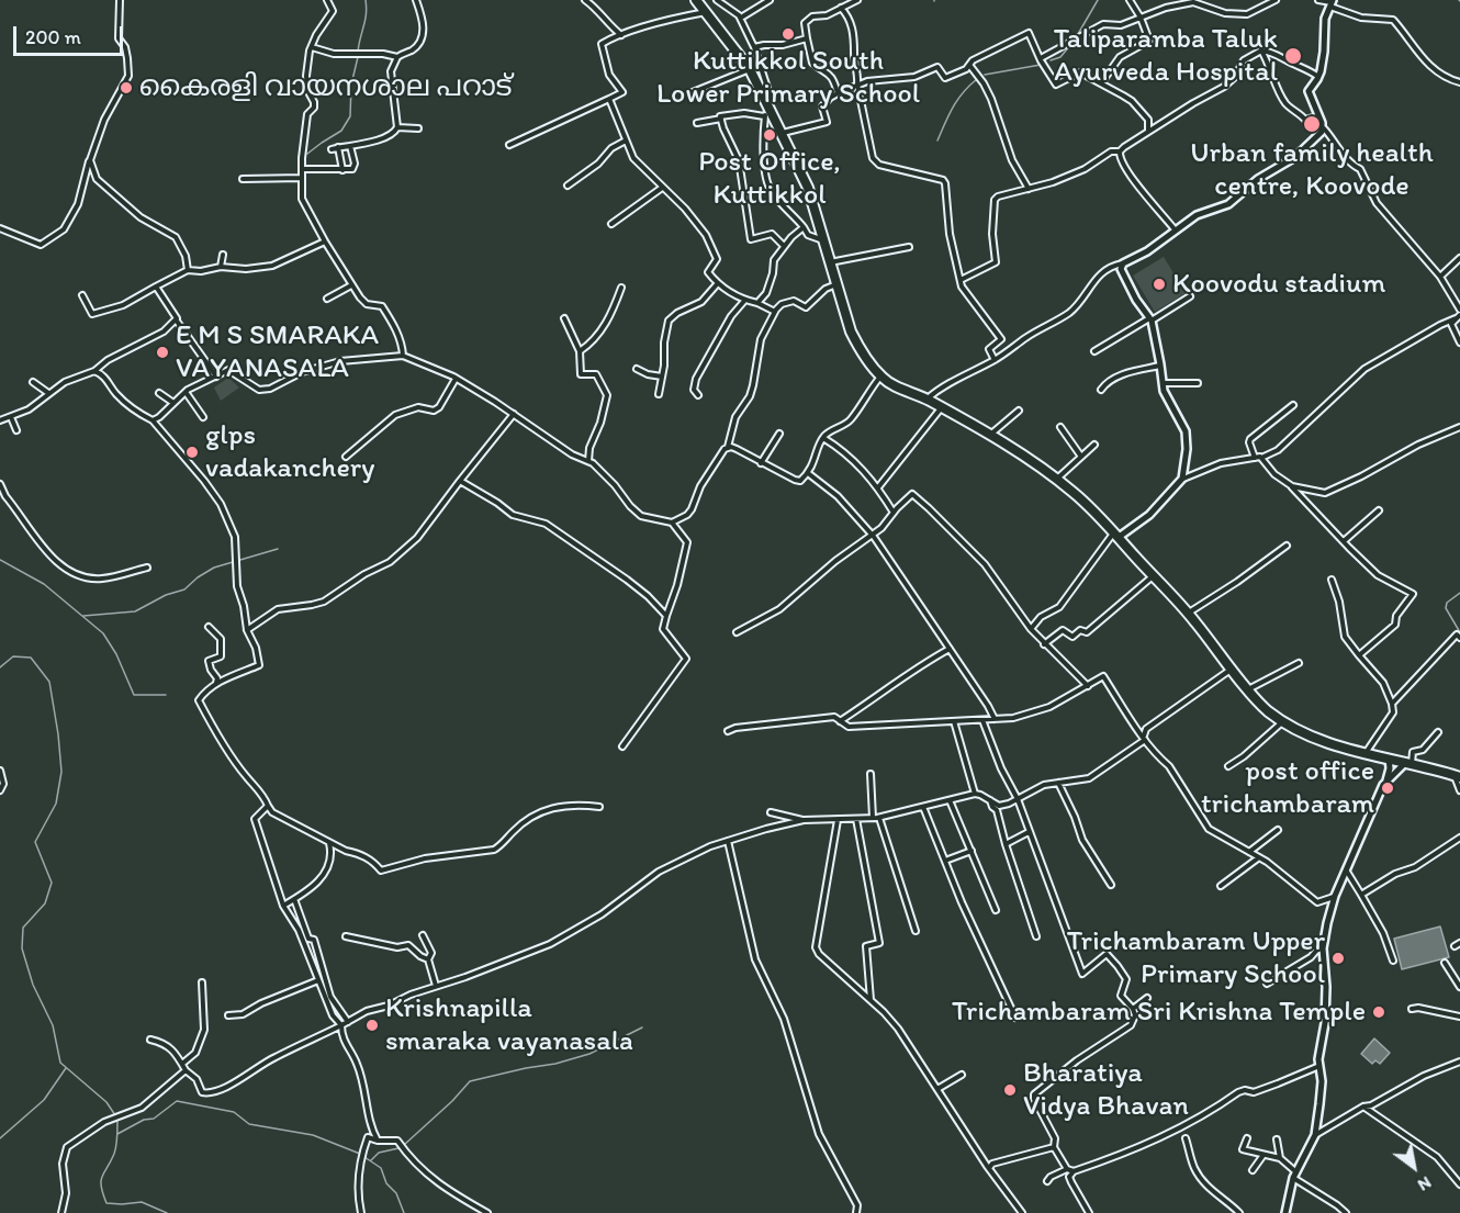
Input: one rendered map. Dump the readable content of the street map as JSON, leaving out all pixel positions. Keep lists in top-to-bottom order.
{
  "places": [
    "Kuttikkol South Lower Primary School",
    "Taliparamba Taluk Ayurveda Hospital",
    "കൈരളി വായനശാല പറാട്",
    "Urban family health centre, Koovode",
    "Post Office, Kuttikkol",
    "Koovodu stadium",
    "E M S SMARAKA VAYANASALA",
    "glps vadakanchery",
    "post office trichambaram",
    "Trichambaram Upper Primary School",
    "Trichambaram Sri Krishna Temple",
    "Krishnapilla smaraka vayanasala",
    "Bharatiya Vidya Bhavan"
  ],
  "scale_bar": "200 m",
  "north": "bottom right"
}
